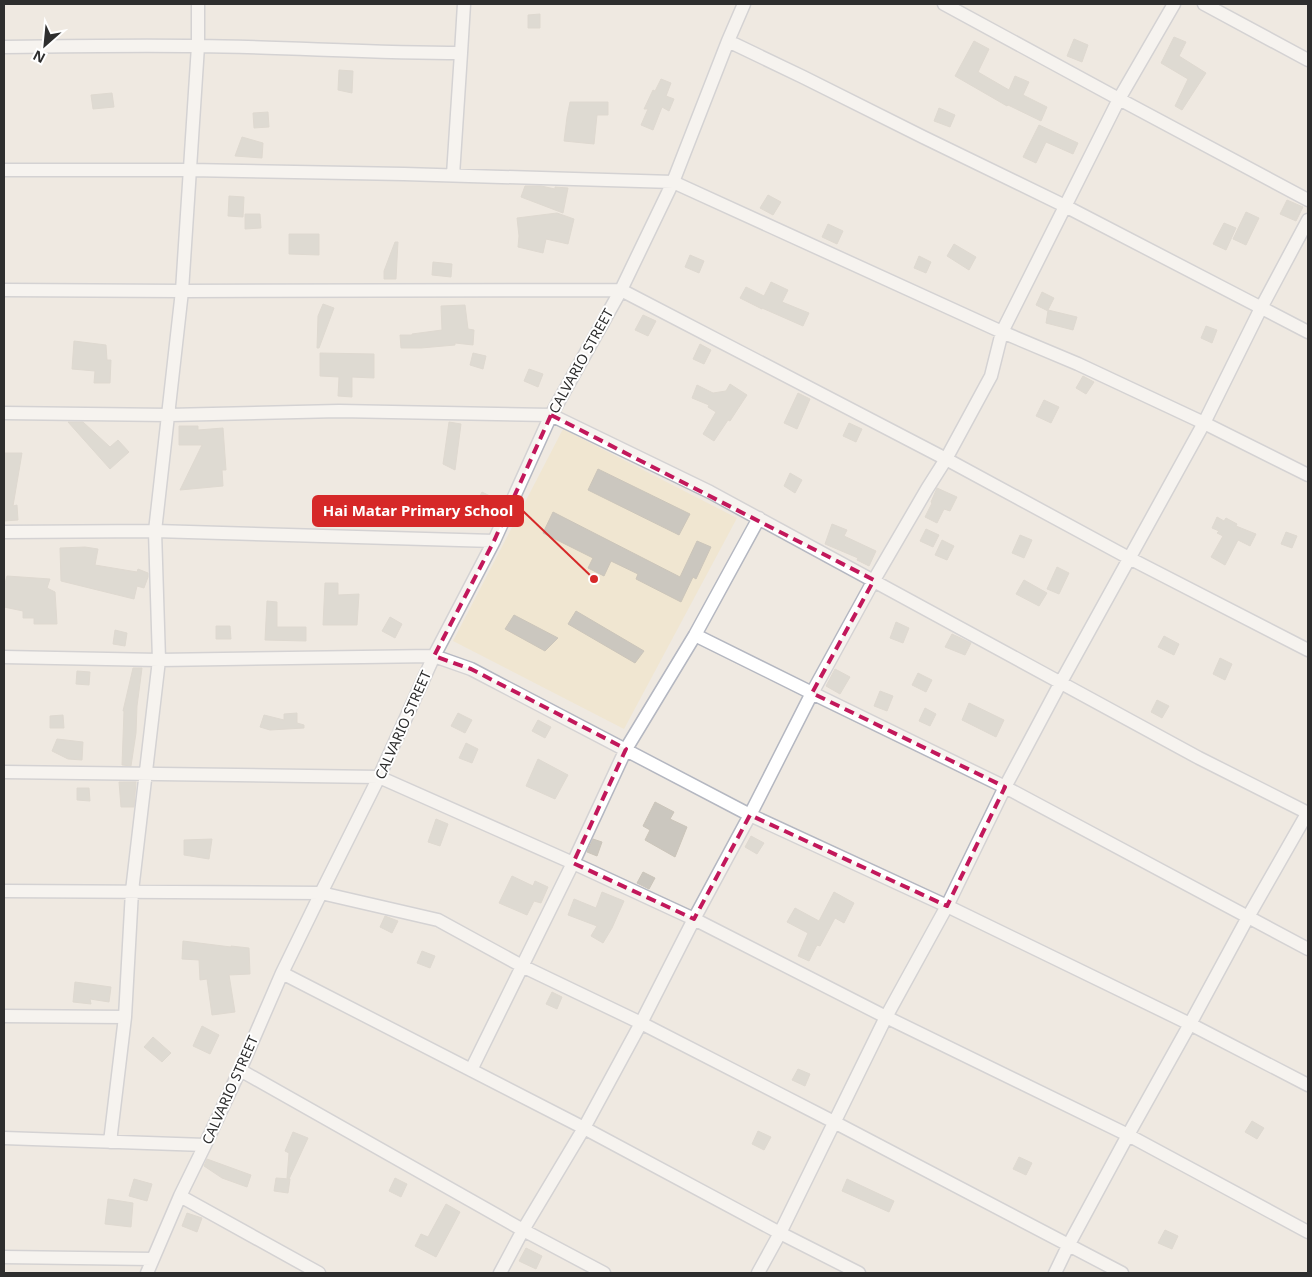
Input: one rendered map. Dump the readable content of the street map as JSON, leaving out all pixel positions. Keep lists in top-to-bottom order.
{
  "streets": {
    "street": ["CALVARIO STREET"]
  },
  "places": ["Hai Matar Primary School"],
  "north": "bottom left"
}
